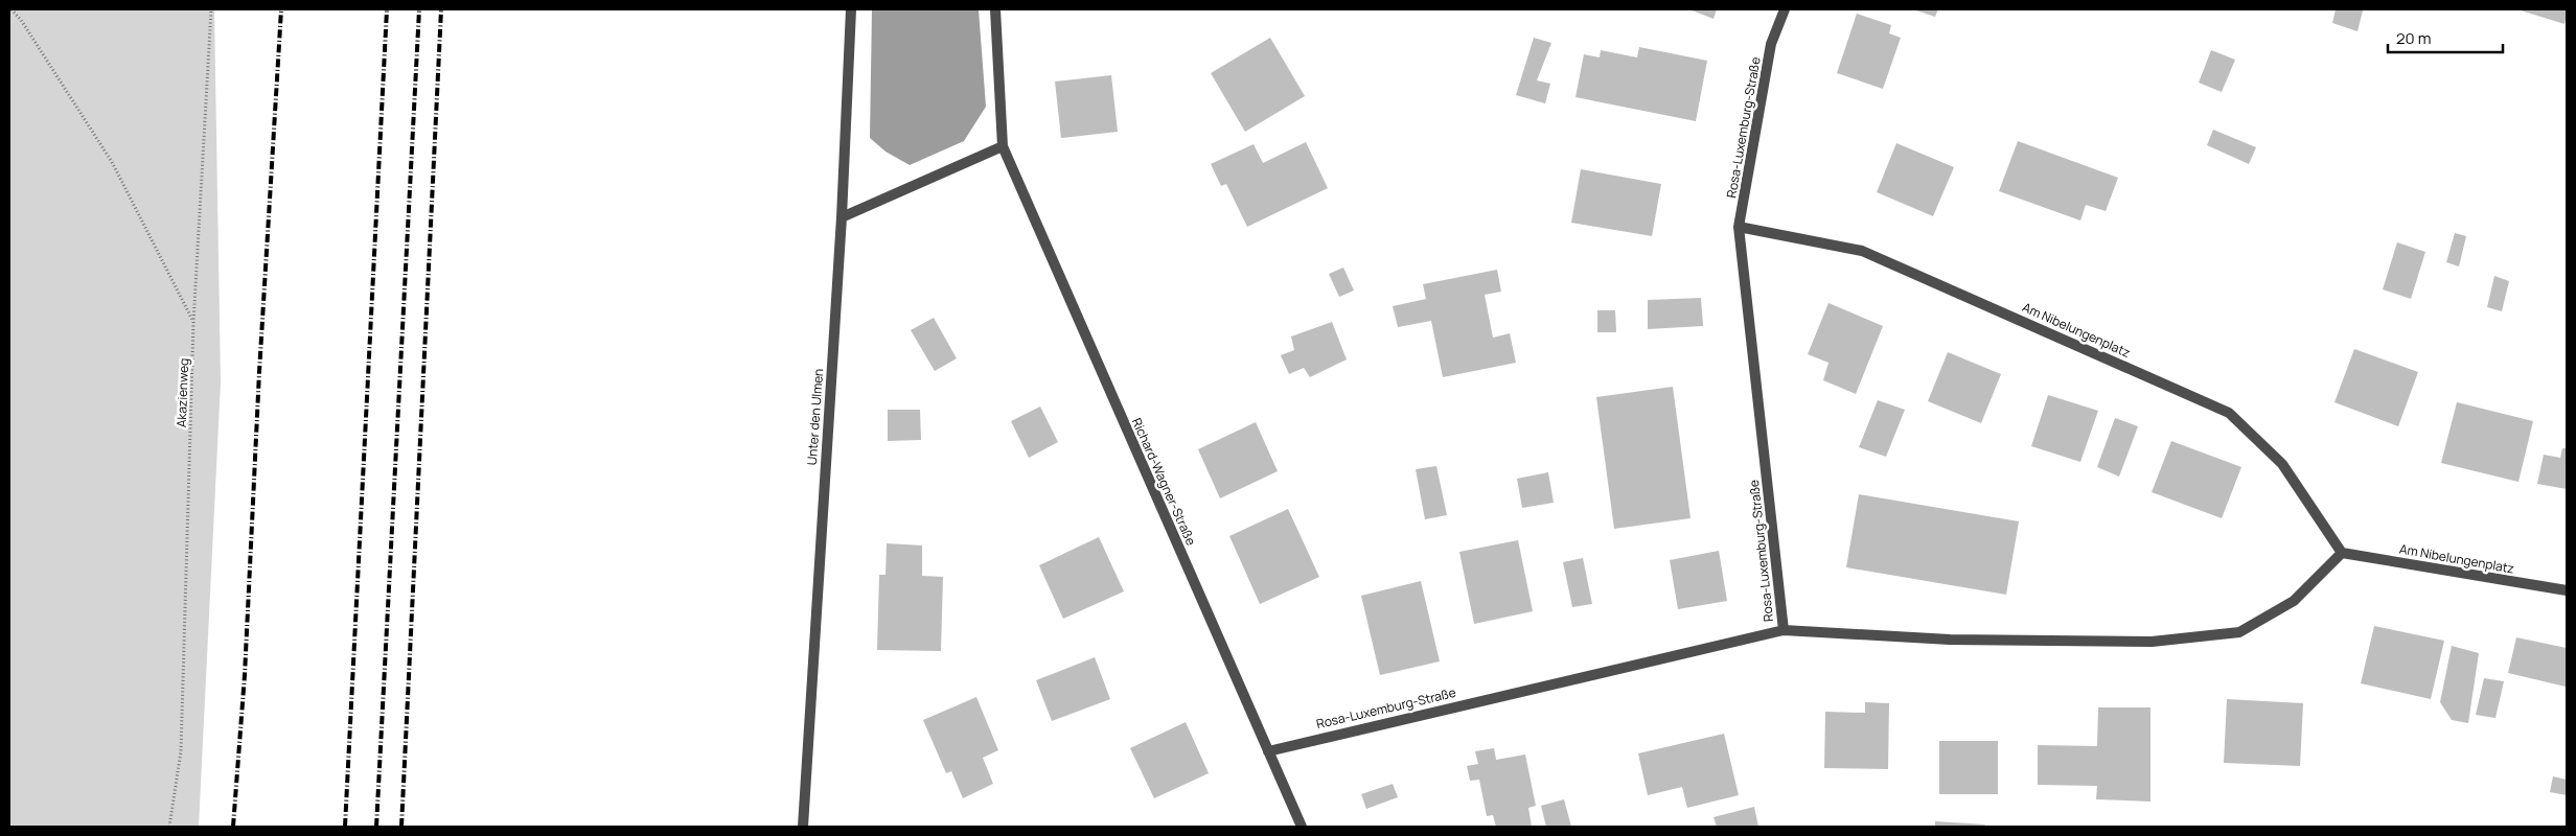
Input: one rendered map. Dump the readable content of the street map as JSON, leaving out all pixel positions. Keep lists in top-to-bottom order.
{
  "streets": {
    "street": [
      "Rosa-Luxemburg-Straße",
      "Am Nibelungenplatz",
      "Unter den Ulmen",
      "Richard-Wagner-Straße"
    ],
    "path": ["Akazienweg"]
  },
  "crossings": [
    ["Rosa-Luxemburg-Straße", "Am Nibelungenplatz"],
    ["Rosa-Luxemburg-Straße", "Richard-Wagner-Straße"]
  ],
  "scale_bar": "20 m"
}
